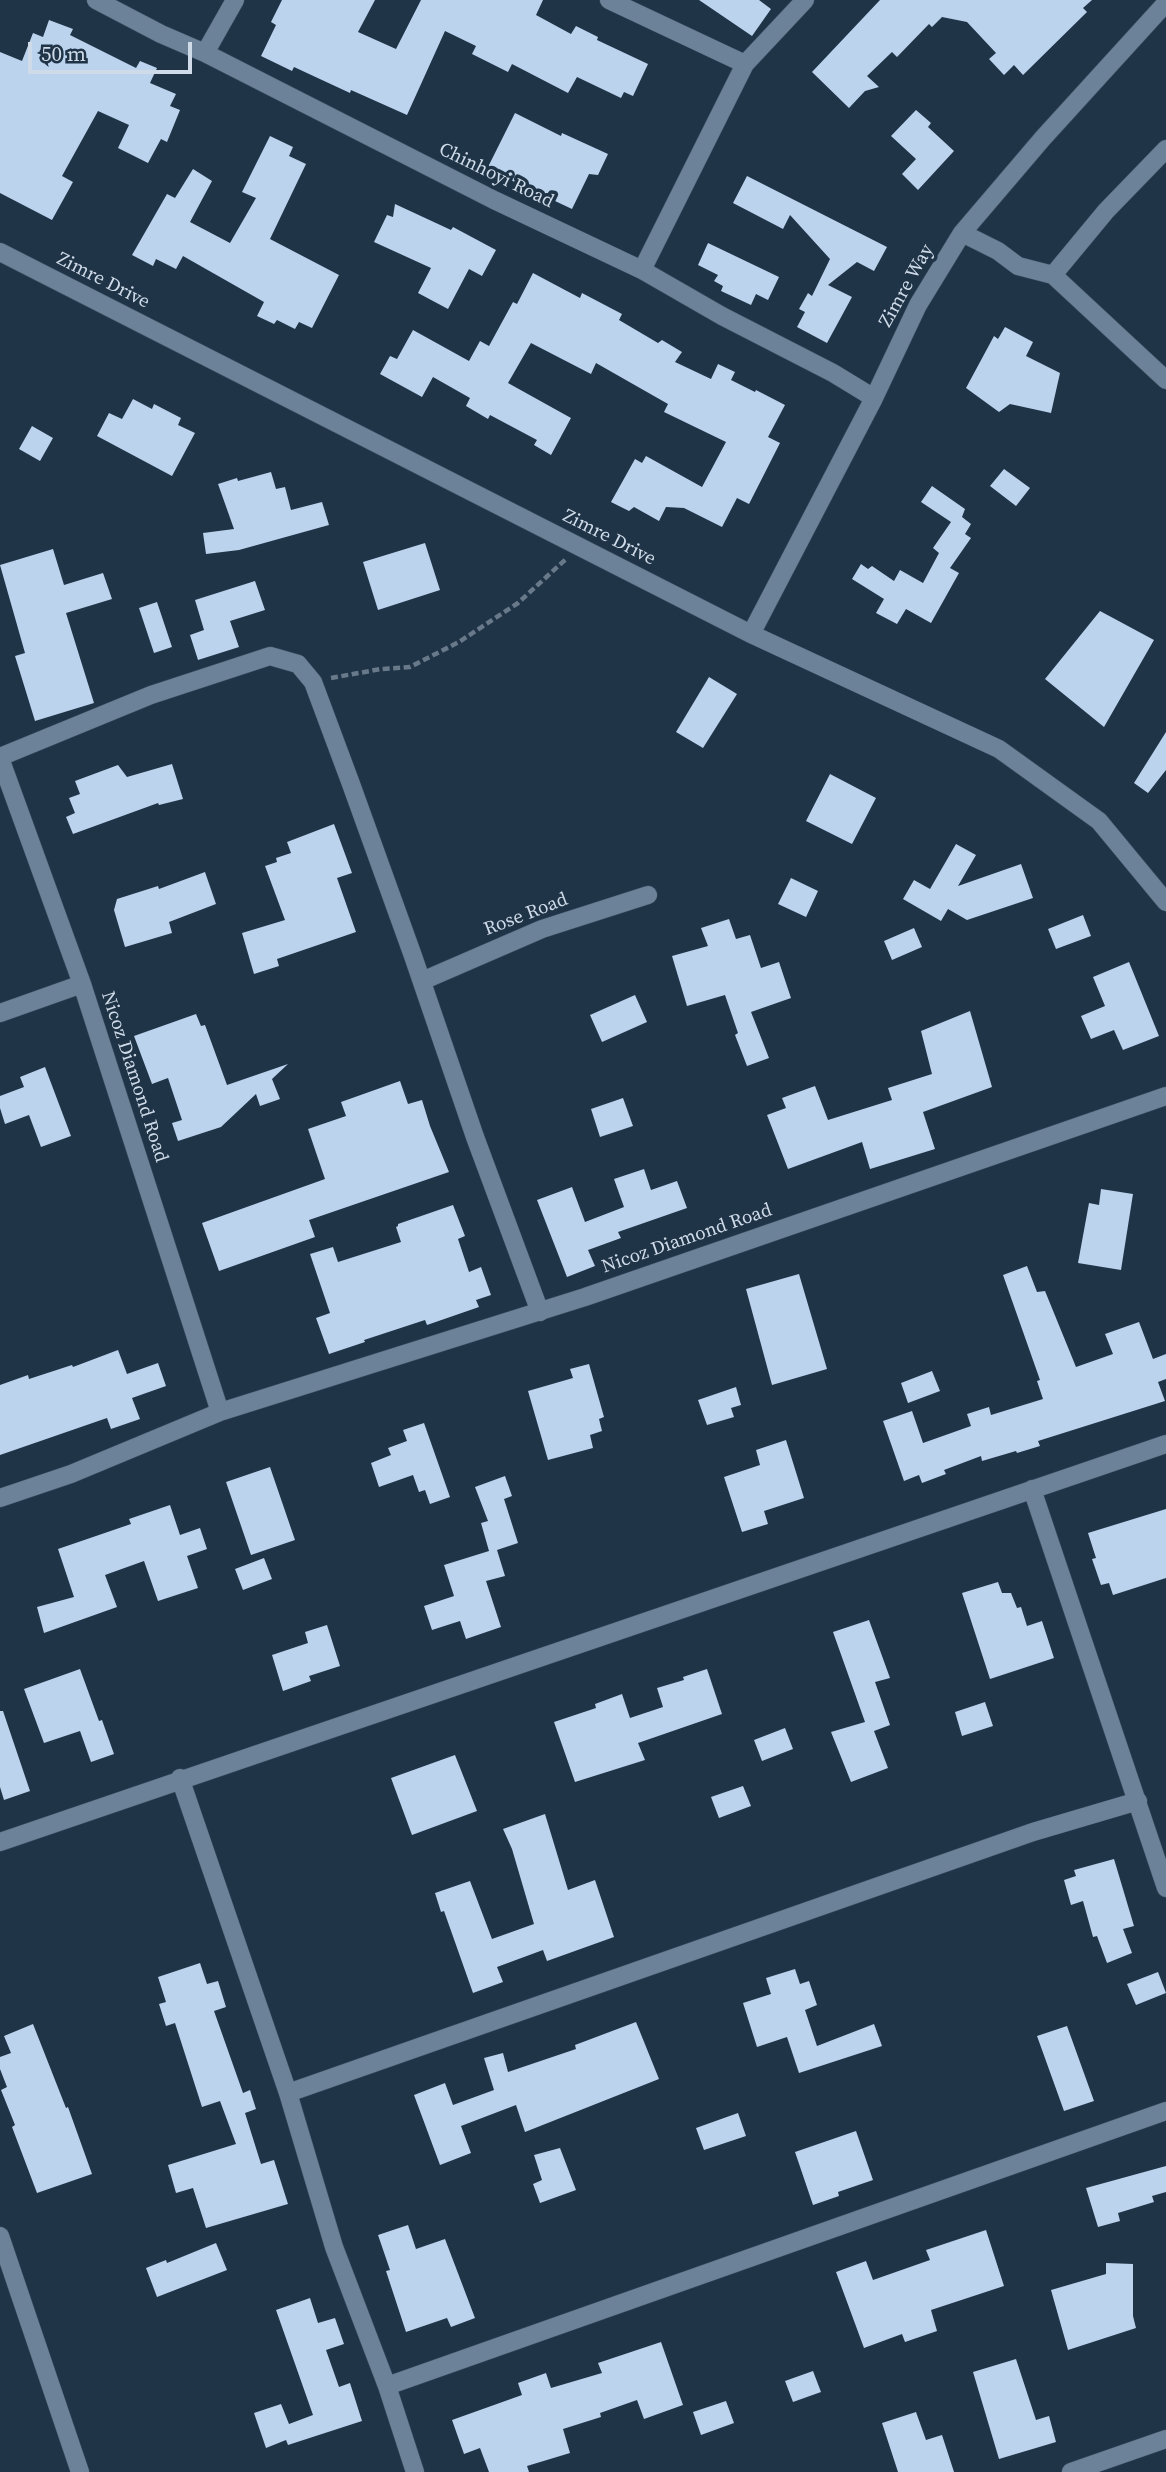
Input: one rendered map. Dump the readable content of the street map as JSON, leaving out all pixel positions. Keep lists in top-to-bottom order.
{
  "streets": {
    "street": [
      "Chinhoyi Road",
      "Zimre Drive",
      "Zimre Way",
      "Rose Road",
      "Nicoz Diamond Road"
    ]
  },
  "crossings": [
    ["Chinhoyi Road", "Zimre Way"],
    ["Zimre Drive", "Zimre Way"]
  ],
  "scale_bar": "50 m"
}
